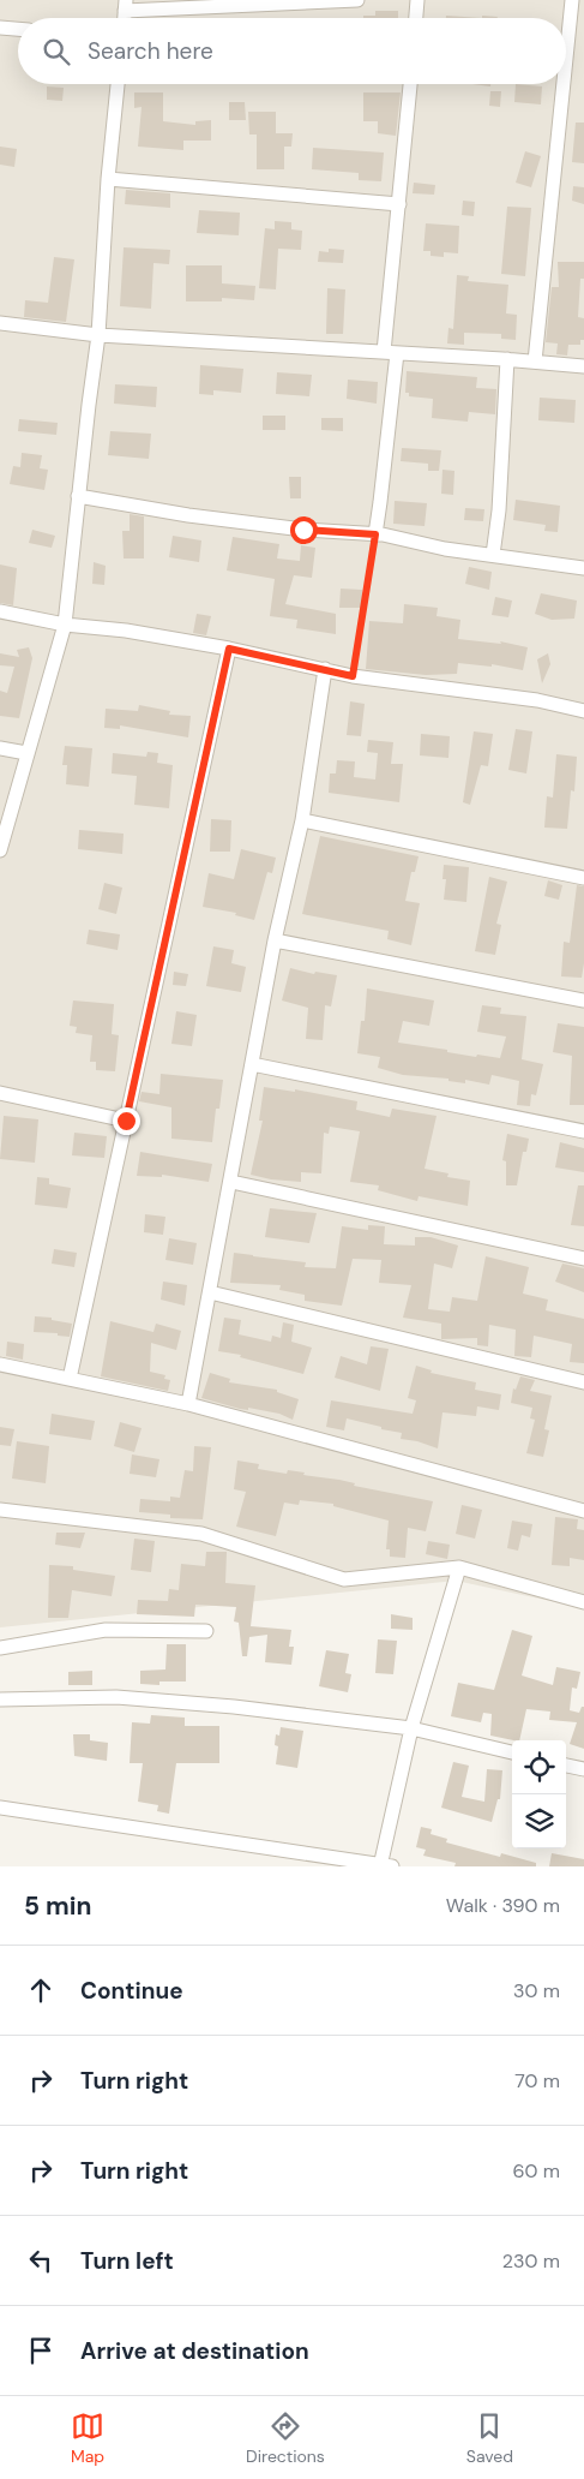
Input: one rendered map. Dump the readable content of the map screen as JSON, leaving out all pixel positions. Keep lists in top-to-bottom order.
{
  "page": {
    "search": "Search here",
    "heading": ["5 min", "Walk · 390 m"],
    "list": [
      ["Continue", "30 m"],
      ["Turn right", "70 m"],
      ["Turn right", "60 m"],
      ["Turn left", "230 m"],
      "Arrive at destination"
    ],
    "nav": ["Map", "Directions", "Saved"]
  }
}
